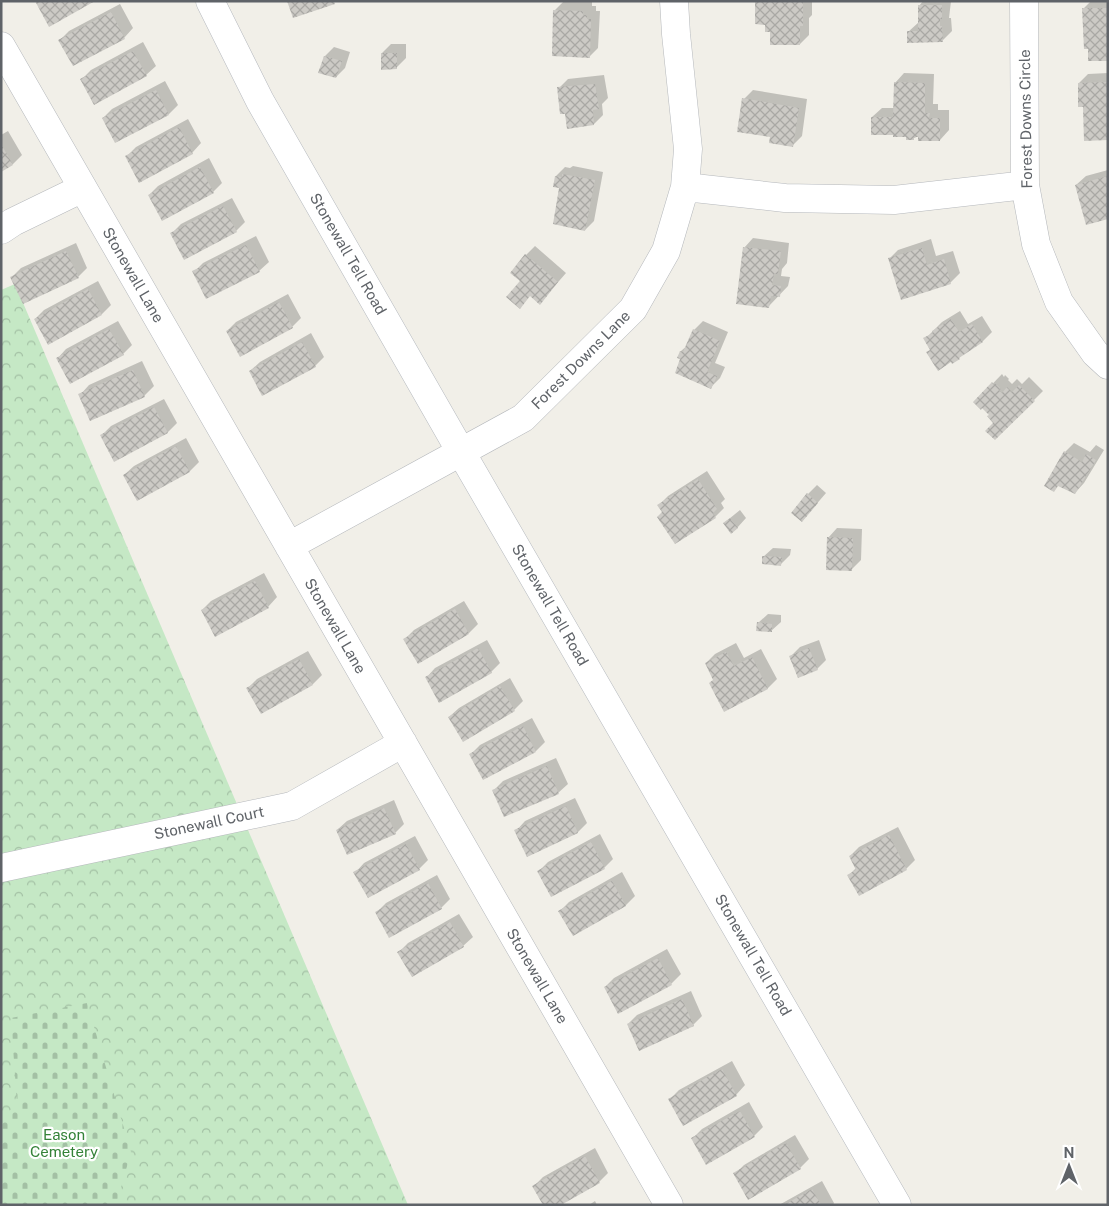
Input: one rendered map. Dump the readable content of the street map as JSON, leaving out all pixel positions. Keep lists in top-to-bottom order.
{
  "streets": {
    "street": [
      "Forest Downs Circle",
      "Stonewall Tell Road",
      "Stonewall Lane",
      "Forest Downs Lane",
      "Stonewall Court"
    ]
  },
  "crossings": [
    ["Stonewall Tell Road", "Forest Downs Lane"],
    ["Stonewall Lane", "Forest Downs Lane"],
    ["Stonewall Lane", "Stonewall Court"]
  ],
  "parks": ["Eason Cemetery"],
  "north": "top"
}
